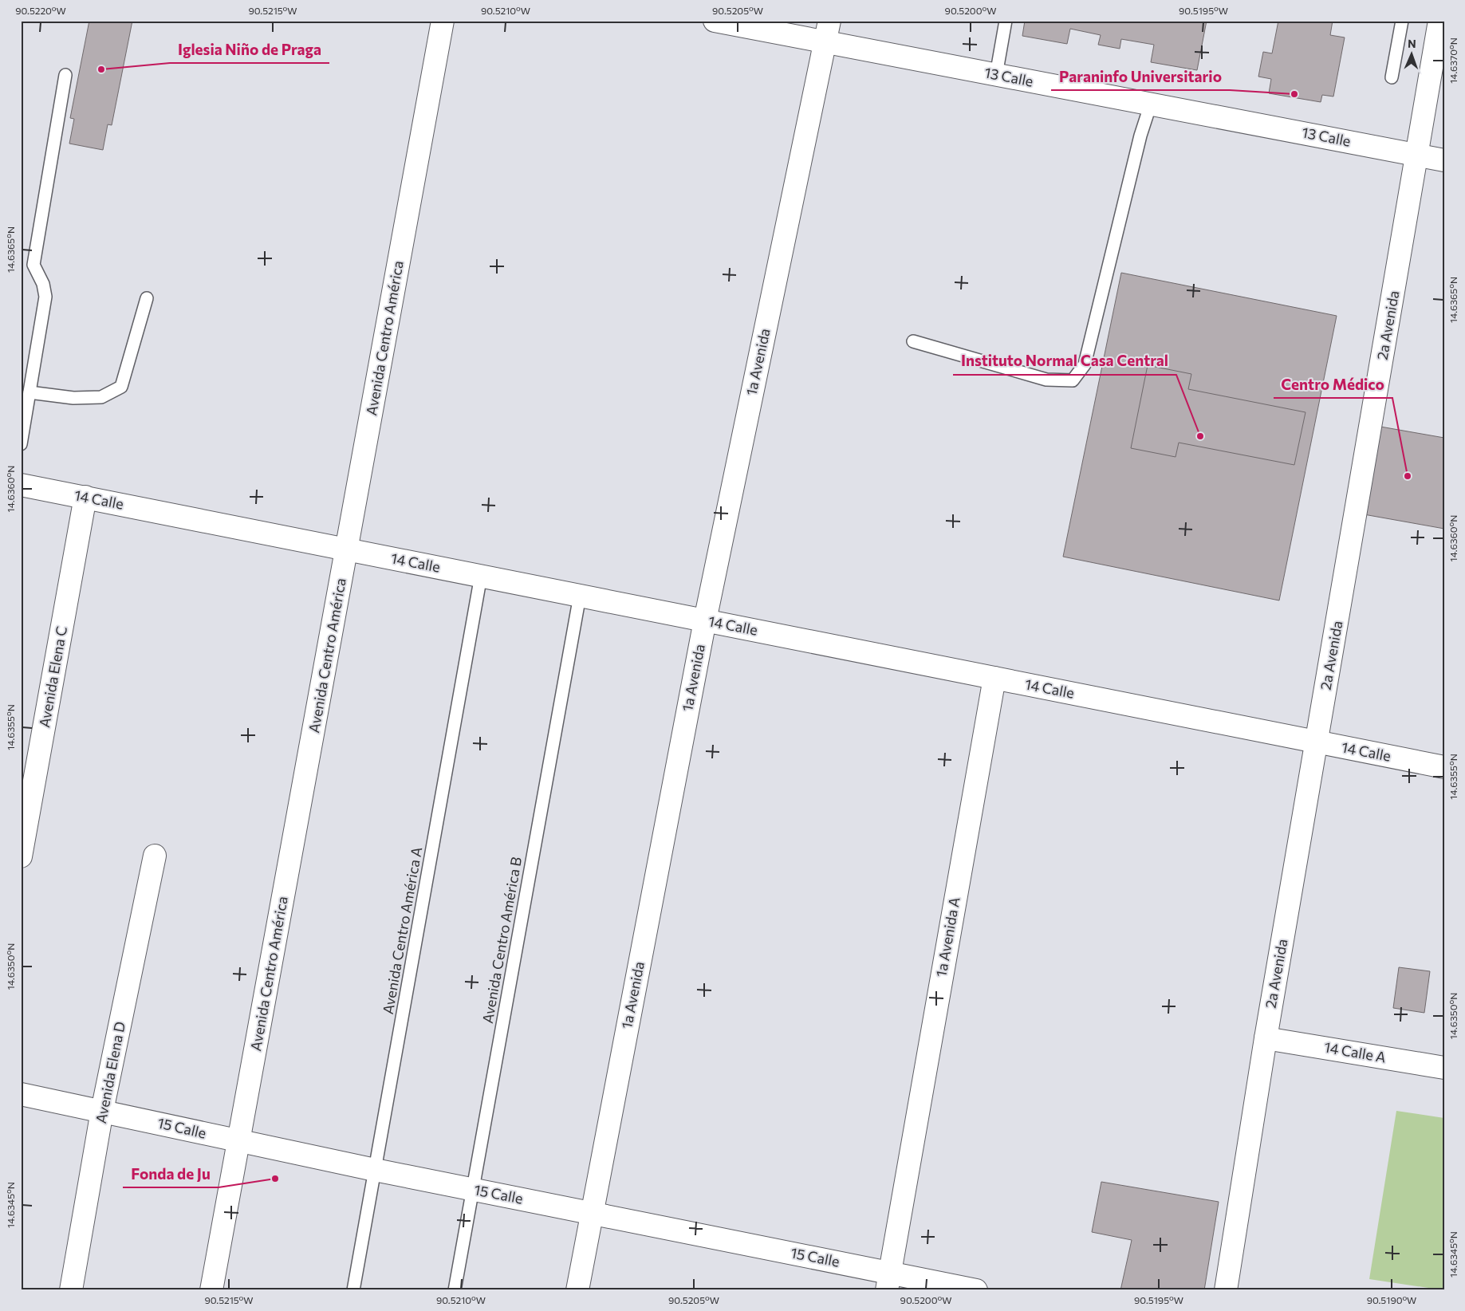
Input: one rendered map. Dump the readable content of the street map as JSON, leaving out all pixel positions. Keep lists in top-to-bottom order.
{
  "streets": {
    "street": [
      "13 Calle",
      "2a Avenida",
      "Avenida Centro América",
      "1a Avenida",
      "14 Calle",
      "Avenida Elena C",
      "1a Avenida A",
      "14 Calle A",
      "Avenida Elena D",
      "15 Calle"
    ],
    "lane": ["Avenida Centro América A", "Avenida Centro América B"]
  },
  "crossings": [
    ["13 Calle", "2a Avenida"],
    ["13 Calle", "1a Avenida"],
    ["2a Avenida", "14 Calle"],
    ["2a Avenida", "14 Calle A"],
    ["Avenida Centro América", "14 Calle"],
    ["Avenida Centro América", "15 Calle"],
    ["1a Avenida", "14 Calle"],
    ["1a Avenida", "15 Calle"],
    ["14 Calle", "Avenida Elena C"],
    ["14 Calle", "Avenida Centro América A"],
    ["14 Calle", "1a Avenida A"],
    ["14 Calle", "Avenida Centro América B"],
    ["Avenida Centro América A", "15 Calle"],
    ["1a Avenida A", "15 Calle"],
    ["Avenida Centro América B", "15 Calle"],
    ["Avenida Elena D", "15 Calle"]
  ],
  "places": [
    "Iglesia Niño de Praga",
    "Paraninfo Universitario",
    "Instituto Normal Casa Central",
    "Centro Médico",
    "Fonda de Ju"
  ],
  "north": "top",
  "coordinates": [
    "90.5220°W",
    "90.5215°W",
    "90.5210°W",
    "90.5205°W",
    "90.5200°W",
    "90.5195°W",
    "14.6370°N",
    "14.6365°N",
    "14.6360°N",
    "14.6355°N",
    "14.6350°N",
    "14.6345°N",
    "90.5190°W"
  ]
}
